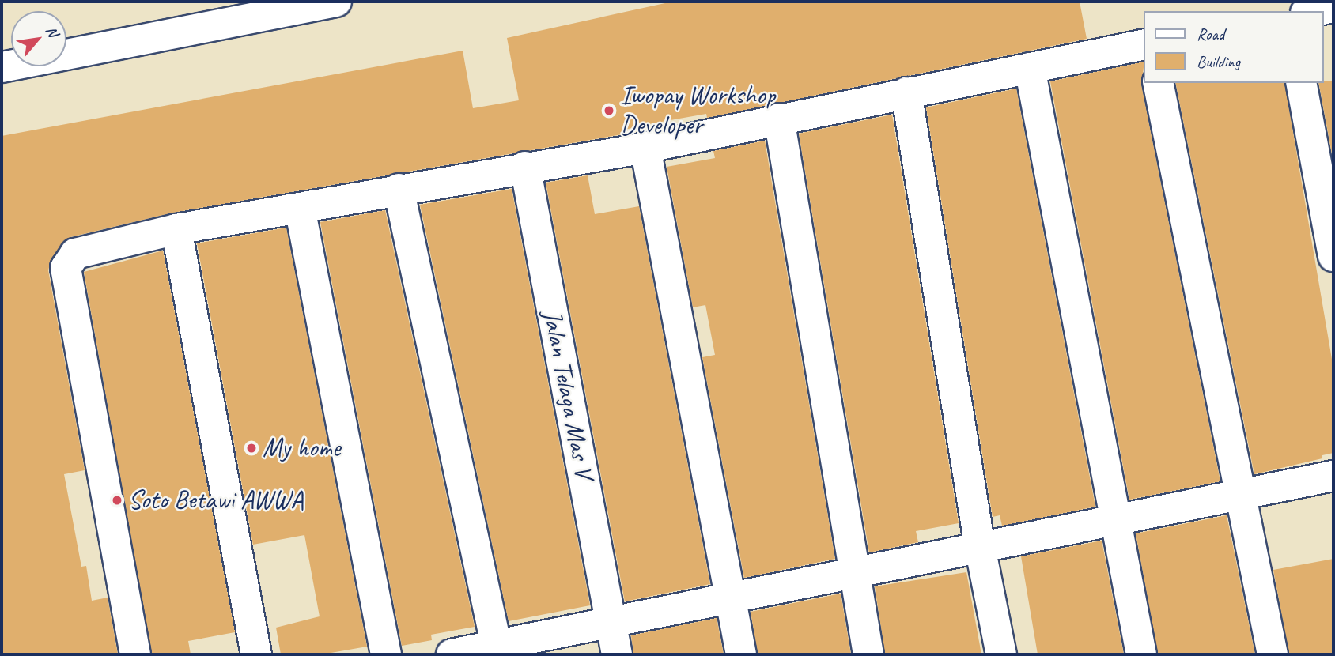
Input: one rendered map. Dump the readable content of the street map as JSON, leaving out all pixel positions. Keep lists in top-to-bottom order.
{
  "streets": {
    "street": ["Jalan Telaga Mas V"]
  },
  "places": ["Iwopay Workshop Developer", "My home", "Soto Betawi AWWA"],
  "legend": ["Road", "Building"],
  "north": "top right"
}
